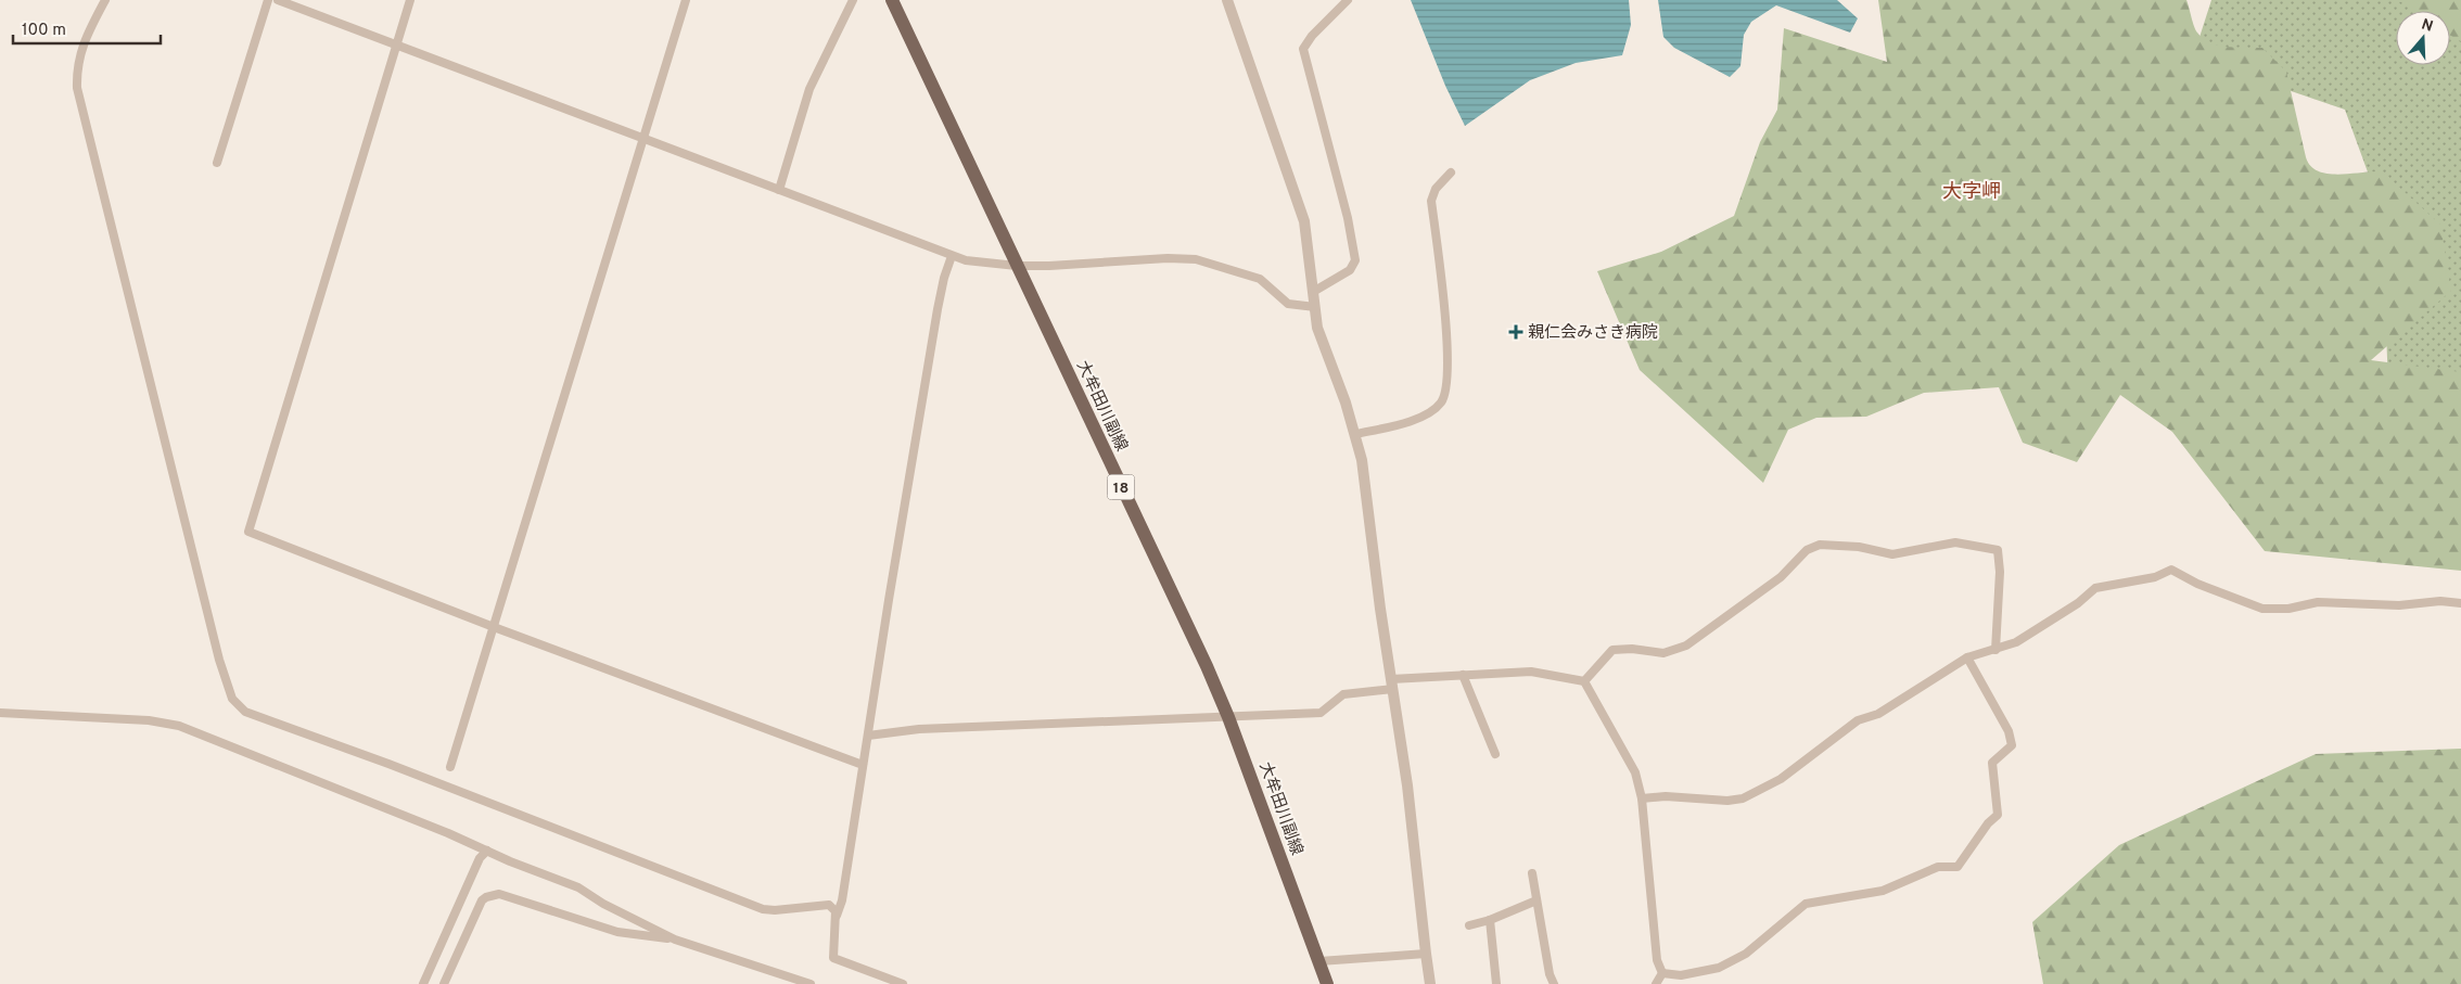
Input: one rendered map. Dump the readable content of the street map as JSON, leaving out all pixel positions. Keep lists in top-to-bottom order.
{
  "streets": {
    "main road": ["大牟田川副線", "18"]
  },
  "districts": ["大字岬"],
  "places": {
    "health": ["親仁会みさき病院"]
  },
  "scale_bar": "100 m",
  "north": "top"
}
